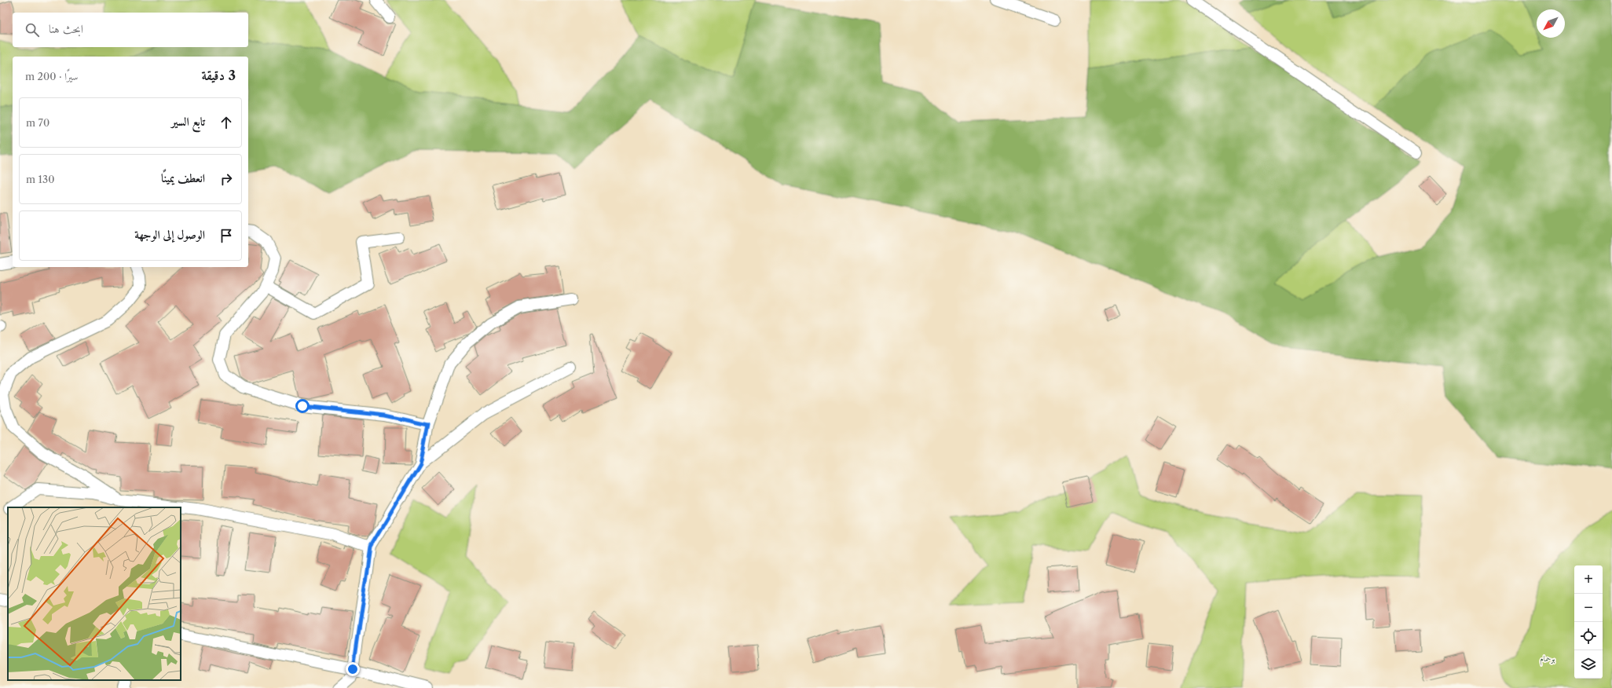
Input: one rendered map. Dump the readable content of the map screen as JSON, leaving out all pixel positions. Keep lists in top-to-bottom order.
{
  "parks": ["بوحمام"],
  "north": "bottom left",
  "page": {
    "search": "ابحث هنا",
    "heading": ["3 دقيقة", "سيرًا · 200 m"],
    "list": [
      ["تابع السير", "70 m"],
      ["انعطف يمينًا", "130 m"],
      "الوصول إلى الوجهة"
    ],
    "map_buttons": ["+", "−"]
  }
}
